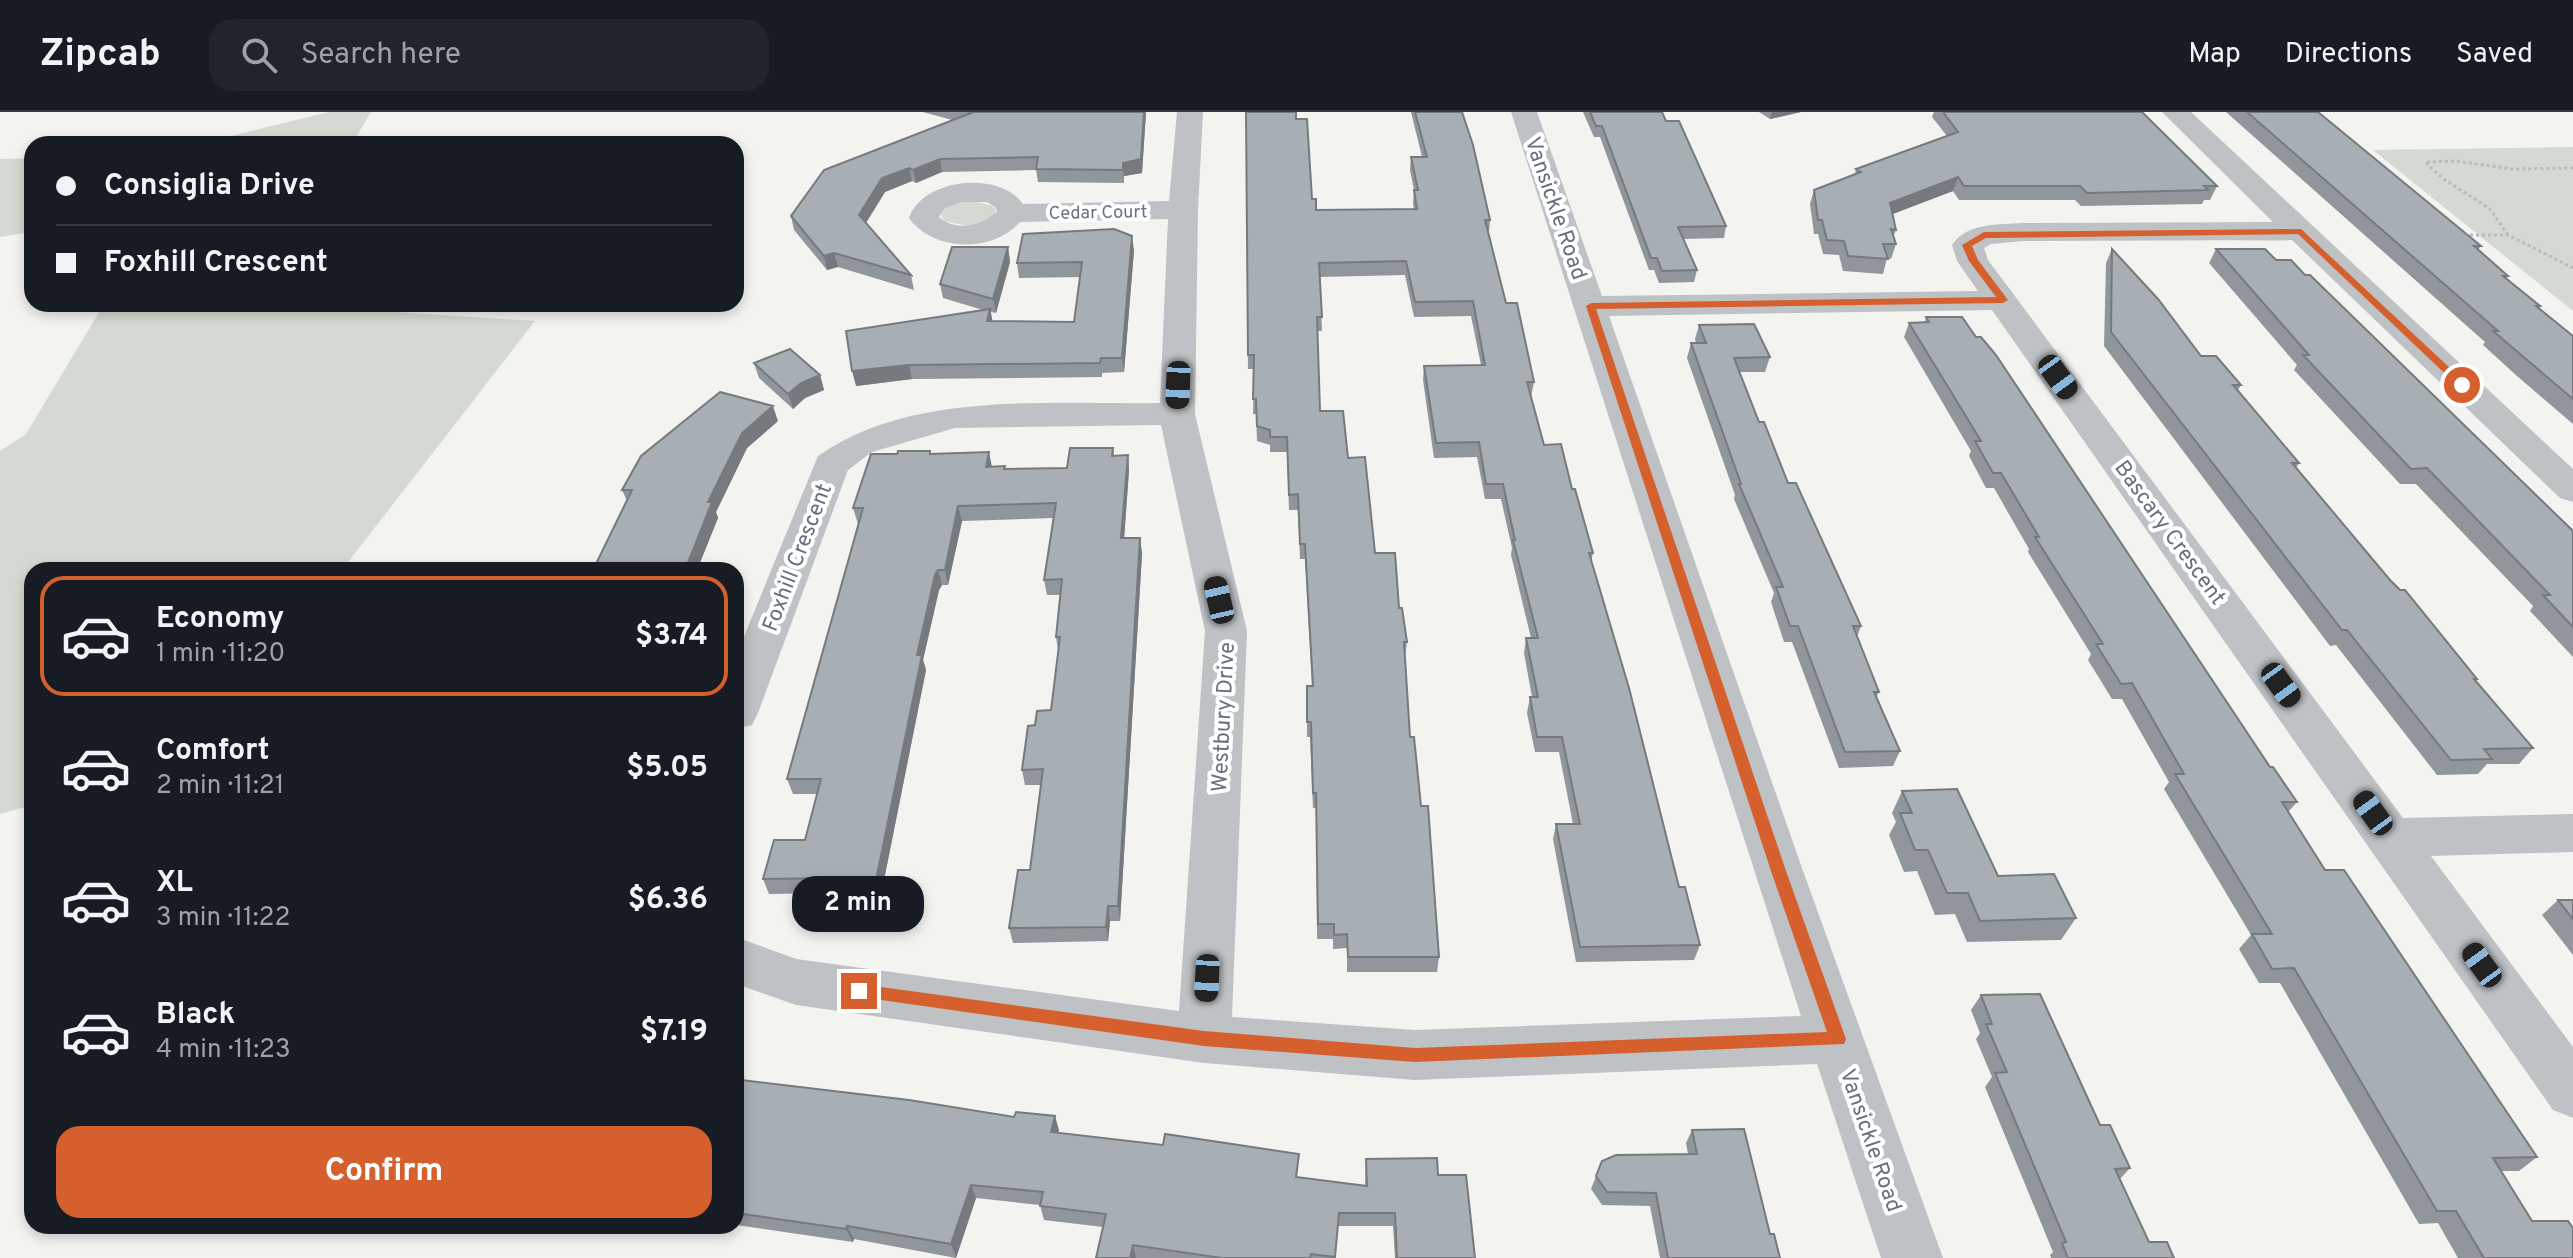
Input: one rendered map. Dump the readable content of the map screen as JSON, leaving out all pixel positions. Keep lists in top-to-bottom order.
{
  "streets": {
    "street": [
      "Vansickle Road",
      "Cedar Court",
      "Bascary Crescent",
      "Foxhill Crescent",
      "Westbury Drive"
    ]
  },
  "crossings": [
    ["Cedar Court", "Westbury Drive"],
    ["Foxhill Crescent", "Westbury Drive"]
  ],
  "page": {
    "header": "Zipcab",
    "search": "Search here",
    "nav": ["Map", "Directions", "Saved"],
    "banner": ["Consiglia Drive", "Foxhill Crescent"],
    "list": [
      {
        "name": "Economy",
        "note": "1 min · 11:20",
        "value": "$3.74"
      },
      {
        "name": "Comfort",
        "note": "2 min · 11:21",
        "value": "$5.05"
      },
      {
        "name": "XL",
        "note": "3 min · 11:22",
        "value": "$6.36"
      },
      {
        "name": "Black",
        "note": "4 min · 11:23",
        "value": "$7.19"
      }
    ],
    "bubble": "2 min",
    "buttons": "Confirm"
  }
}
